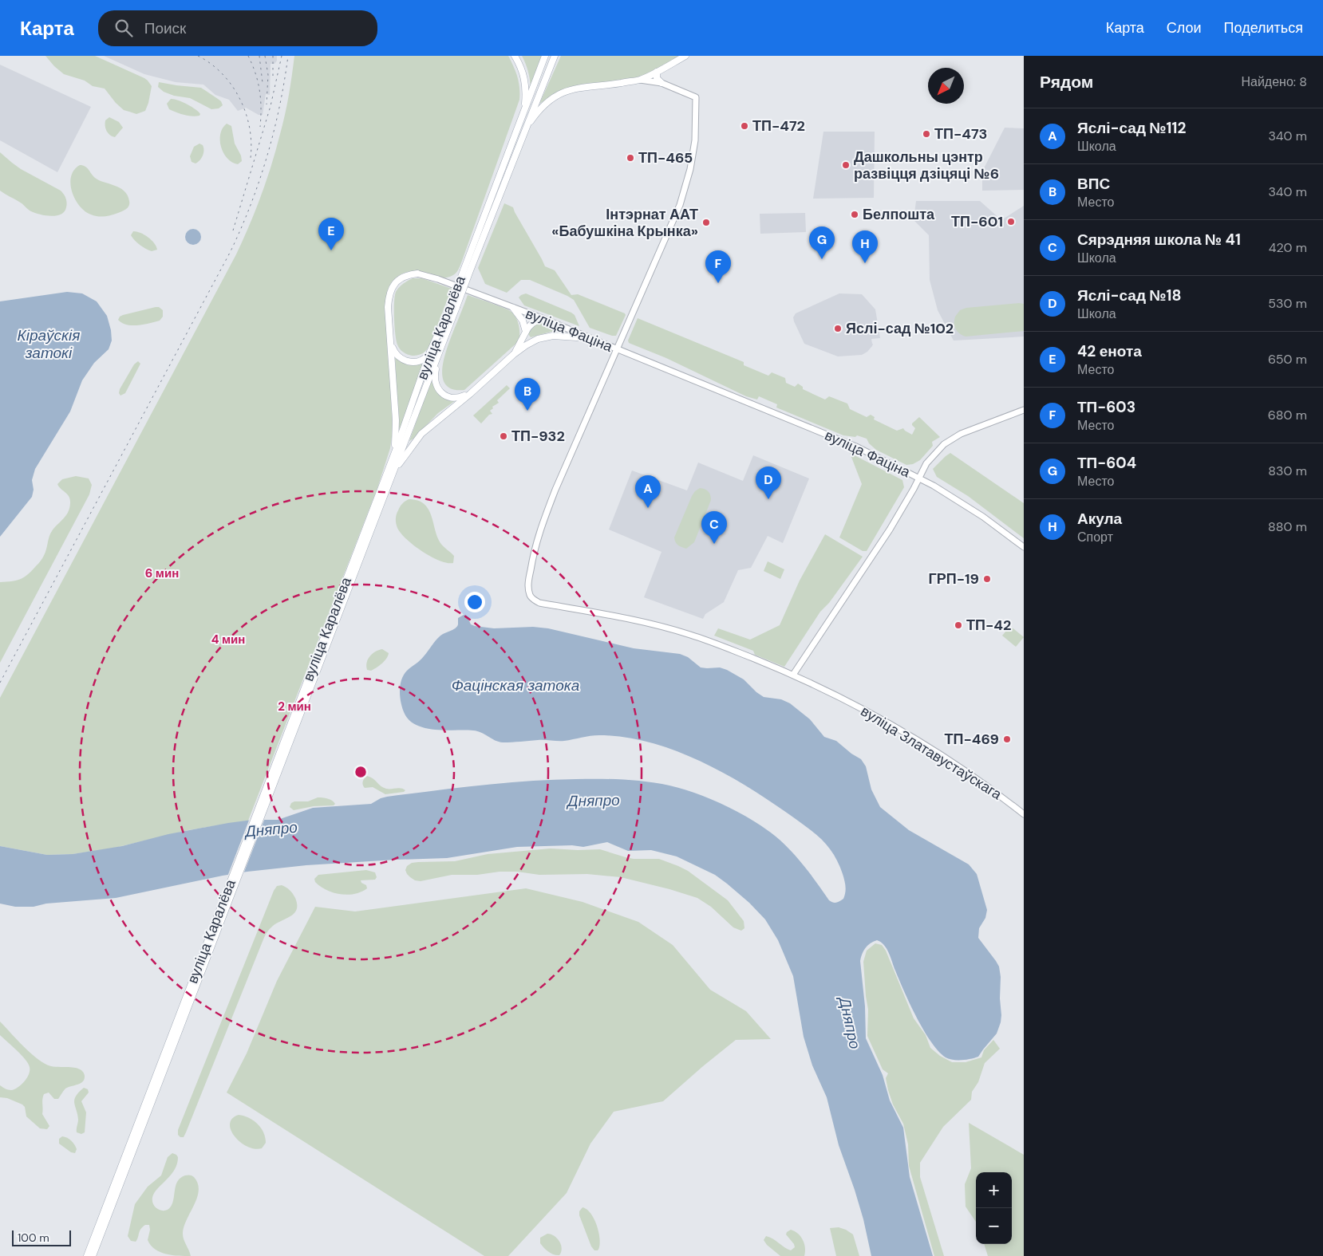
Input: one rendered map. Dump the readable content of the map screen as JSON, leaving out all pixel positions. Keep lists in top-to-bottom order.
{
  "streets": {
    "main road": ["вуліца Каралёва"],
    "street": ["вуліца Фаціна", "вуліца Златавустаўскага"]
  },
  "crossings": [
    ["вуліца Фаціна", "вуліца Златавустаўскага"]
  ],
  "water": ["Кіраўскія затокі", "Фацінская затока", "Дняпро"],
  "places": [
    "ТП-472",
    "ТП-473",
    "ТП-465",
    "Дашкольны цэнтр развіцця дзіцяці №6",
    "Белпошта",
    "ТП-601",
    "Інтэрнат ААТ «Бабушкіна Крынка»",
    "Яслі-сад №102",
    "ТП-932",
    "ГРП-19",
    "ТП-42",
    "ТП-469"
  ],
  "scale_bar": "100 m",
  "north": "bottom left",
  "page": {
    "header": "Карта",
    "search": "Поиск",
    "nav": ["Карта", "Слои", "Поделиться"],
    "heading": ["Рядом", "Найдено: 8"],
    "list": [
      {
        "mark": "A",
        "name": "Яслі-сад №112",
        "note": "Школа",
        "value": "340 m"
      },
      {
        "mark": "B",
        "name": "ВПС",
        "note": "Место",
        "value": "340 m"
      },
      {
        "mark": "C",
        "name": "Сярэдняя школа № 41",
        "note": "Школа",
        "value": "420 m"
      },
      {
        "mark": "D",
        "name": "Яслі-сад №18",
        "note": "Школа",
        "value": "530 m"
      },
      {
        "mark": "E",
        "name": "42 енота",
        "note": "Место",
        "value": "650 m"
      },
      {
        "mark": "F",
        "name": "ТП-603",
        "note": "Место",
        "value": "680 m"
      },
      {
        "mark": "G",
        "name": "ТП-604",
        "note": "Место",
        "value": "830 m"
      },
      {
        "mark": "H",
        "name": "Акула",
        "note": "Спорт",
        "value": "880 m"
      }
    ],
    "pins": [
      "E",
      "G",
      "H",
      "F",
      "B",
      "D",
      "A",
      "C"
    ],
    "map_buttons": ["+", "−"],
    "scale": "100 m"
  },
  "rings": ["6 мин", "4 мин", "2 мин"]
}
